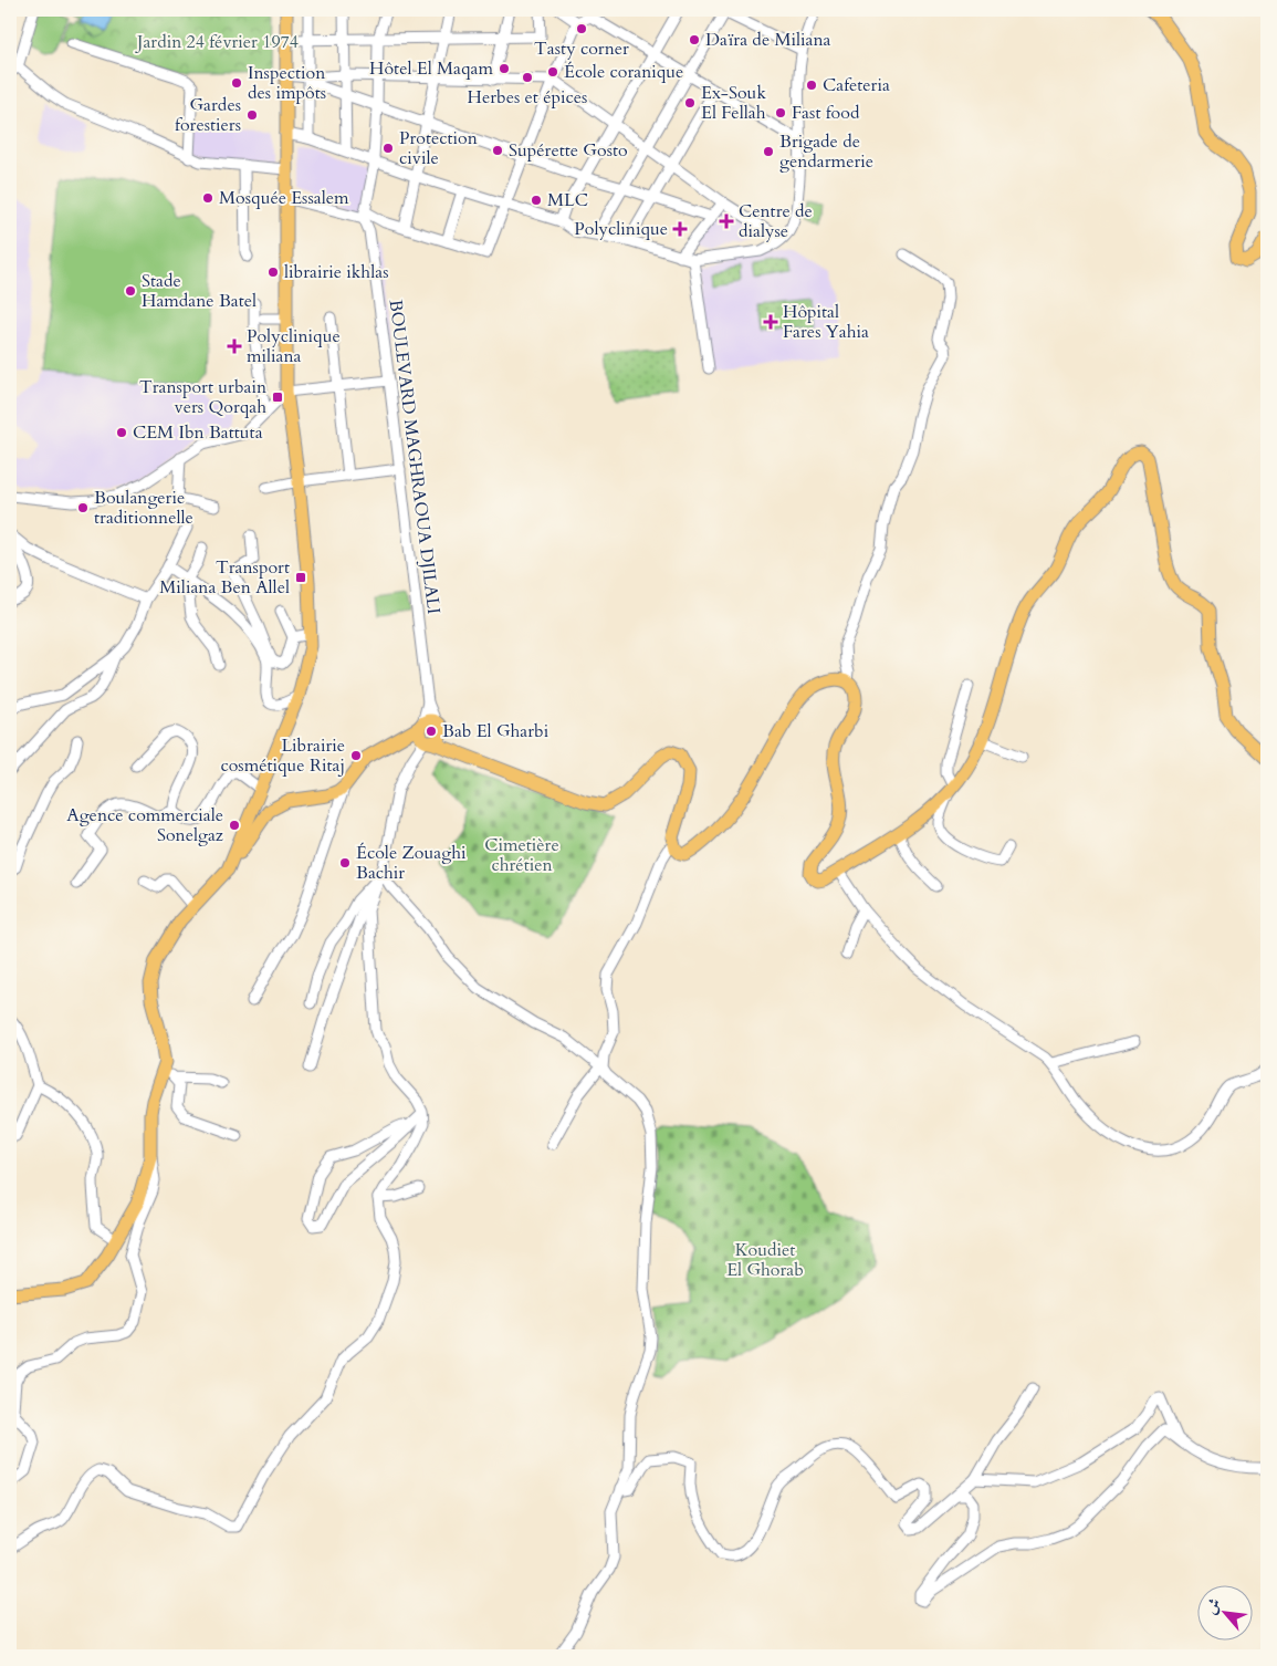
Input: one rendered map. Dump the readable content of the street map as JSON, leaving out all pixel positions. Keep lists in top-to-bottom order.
{
  "streets": {
    "street": ["BOULEVARD MAGHRAOUA DJILALI"]
  },
  "parks": ["Jardin 24 février 1974", "Cimetière chrétien", "Koudiet El Ghorab"],
  "places": {
    "other": [
      "Tasty corner",
      "Daïra de Miliana",
      "Hôtel El Maqam",
      "École coranique",
      "Herbes et épices",
      "Inspection des impôts",
      "Cafeteria",
      "Ex-Souk El Fellah",
      "Fast food",
      "Gardes forestiers",
      "Protection civile",
      "Supérette Gosto",
      "Brigade de gendarmerie",
      "Mosquée Essalem",
      "MLC",
      "librairie ikhlas",
      "Stade Hamdane Batel",
      "CEM Ibn Battuta",
      "Boulangerie traditionnelle",
      "Bab El Gharbi",
      "Librairie cosmétique Ritaj",
      "Agence commerciale Sonelgaz",
      "École Zouaghi Bachir"
    ],
    "health": [
      "Centre de dialyse",
      "Polyclinique",
      "Hôpital Fares Yahia",
      "Polyclinique miliana"
    ],
    "transit": ["Transport urbain vers Qorqah", "Transport Miliana Ben Allel"]
  },
  "north": "top left"
}
